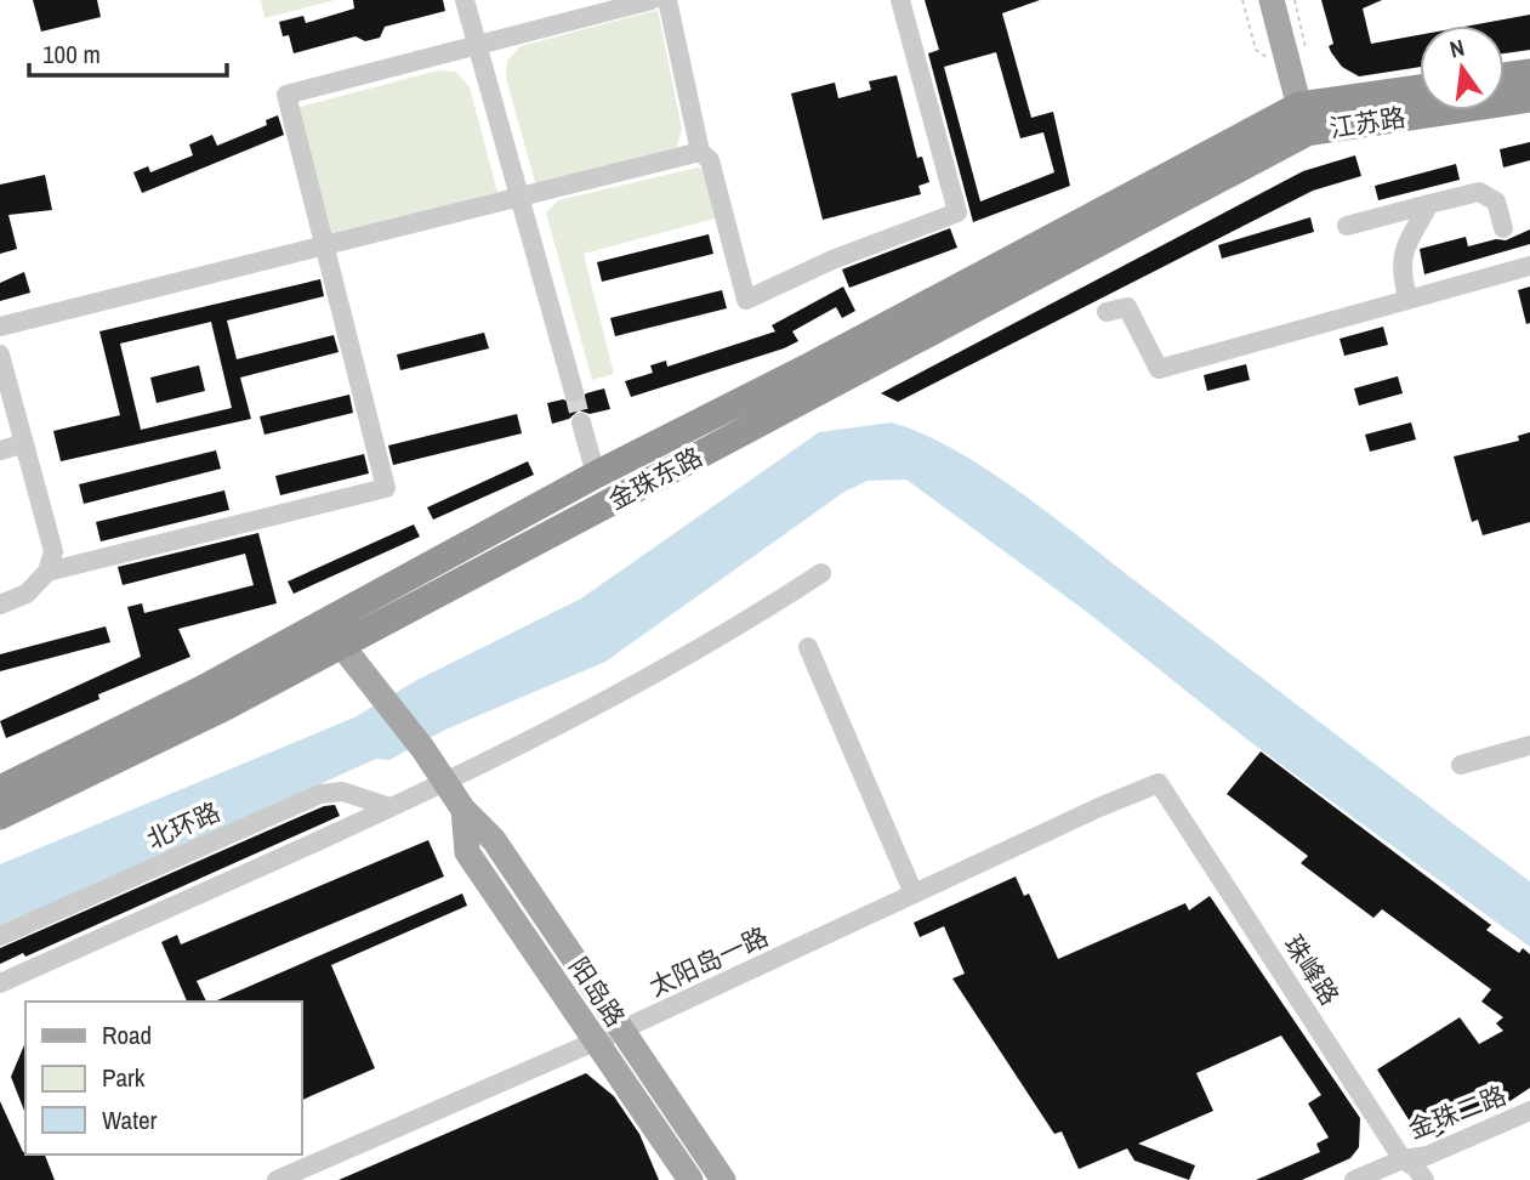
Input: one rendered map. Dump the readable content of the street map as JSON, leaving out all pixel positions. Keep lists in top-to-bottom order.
{
  "streets": {
    "highway": ["江苏路", "金珠东路"],
    "main road": ["阳岛路"],
    "street": [
      "北环路",
      "太阳岛一路",
      "珠峰路",
      "金珠二路"
    ]
  },
  "crossings": [
    ["江苏路", "金珠东路"],
    ["金珠东路", "阳岛路"],
    ["太阳岛一路", "珠峰路"],
    ["太阳岛一路", "阳岛路"],
    ["珠峰路", "金珠二路"]
  ],
  "legend": ["Road", "Park", "Water"],
  "scale_bar": "100 m",
  "north": "top"
}
